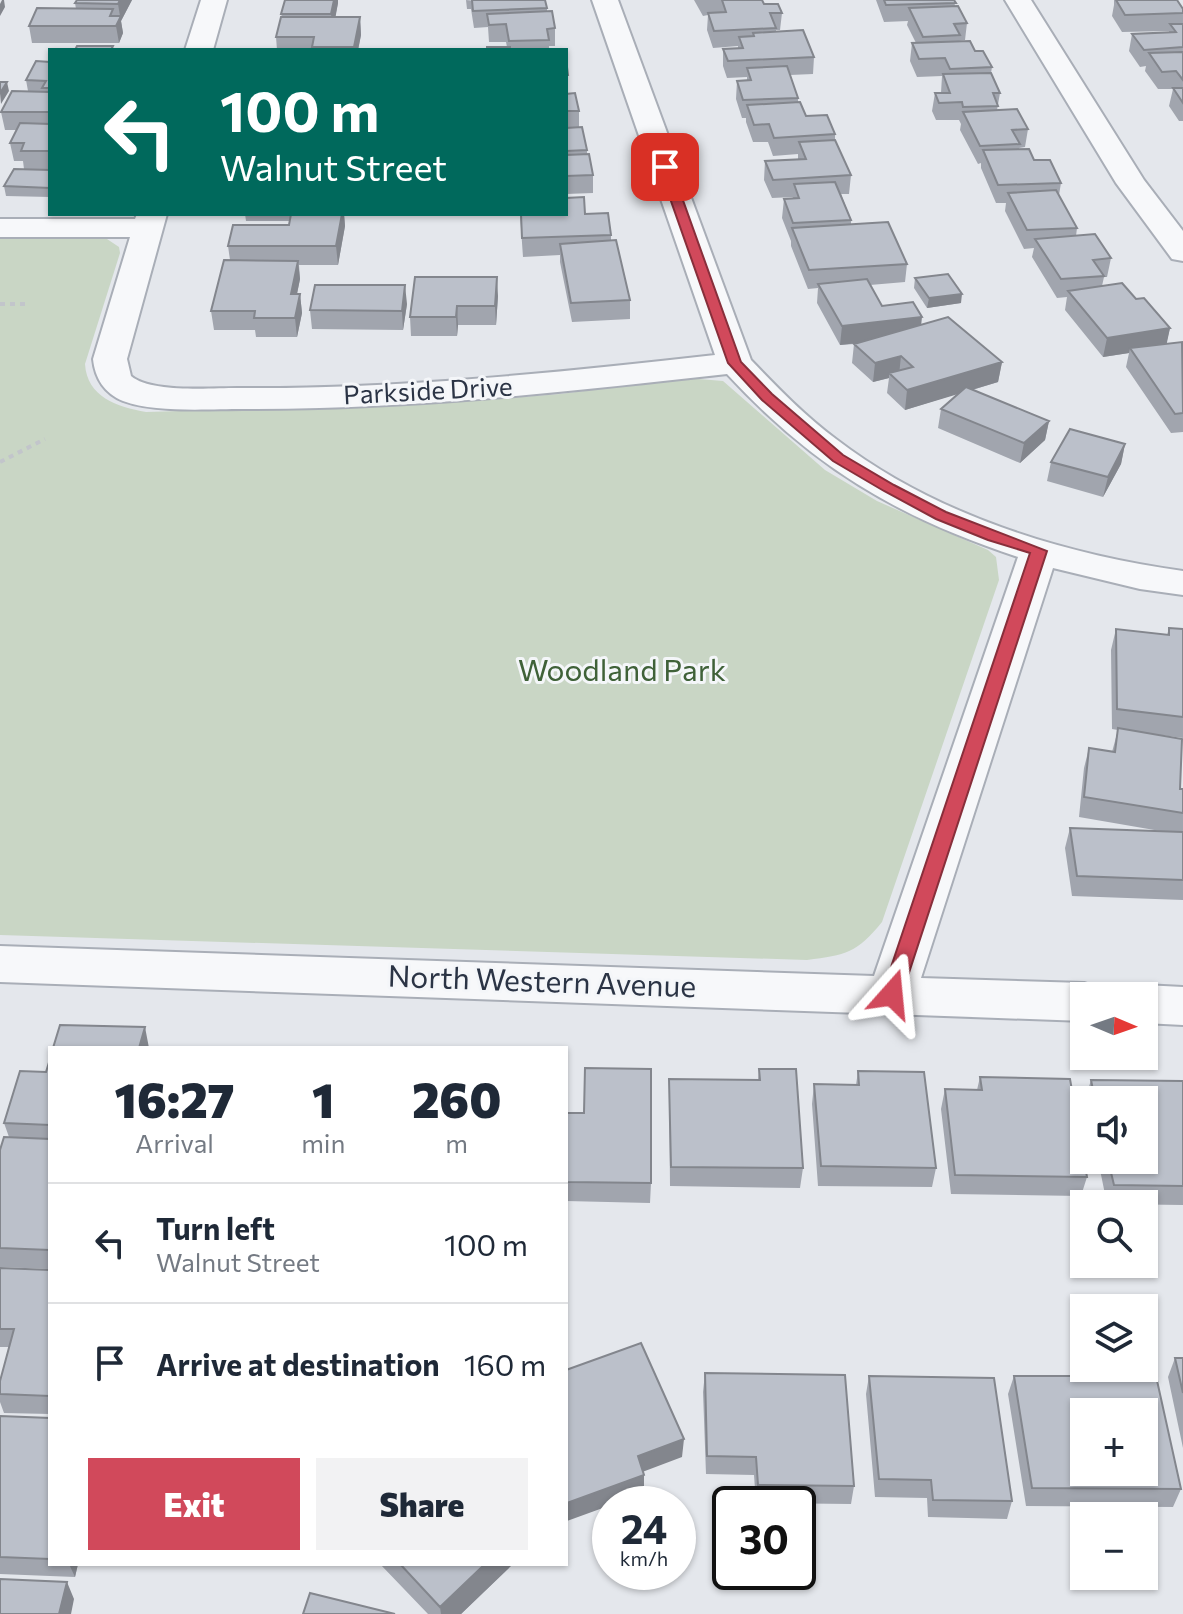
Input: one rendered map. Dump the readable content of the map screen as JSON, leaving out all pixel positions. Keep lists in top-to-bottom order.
{
  "streets": {
    "street": ["Parkside Drive", "North Western Avenue"]
  },
  "parks": ["Woodland Park"],
  "north": "right",
  "page": {
    "turn": ["100 m", "Walnut Street"],
    "map_buttons": ["+", "−"],
    "eta": [
      "16:27",
      "Arrival",
      "1",
      "min",
      "260",
      "m"
    ],
    "list": [
      {
        "name": "Turn left",
        "note": "Walnut Street",
        "value": "100 m"
      },
      {
        "name": "Arrive at destination",
        "value": "160 m"
      }
    ],
    "buttons": ["Exit", "Share"],
    "speed": "24 km/h",
    "limit": "30"
  }
}
